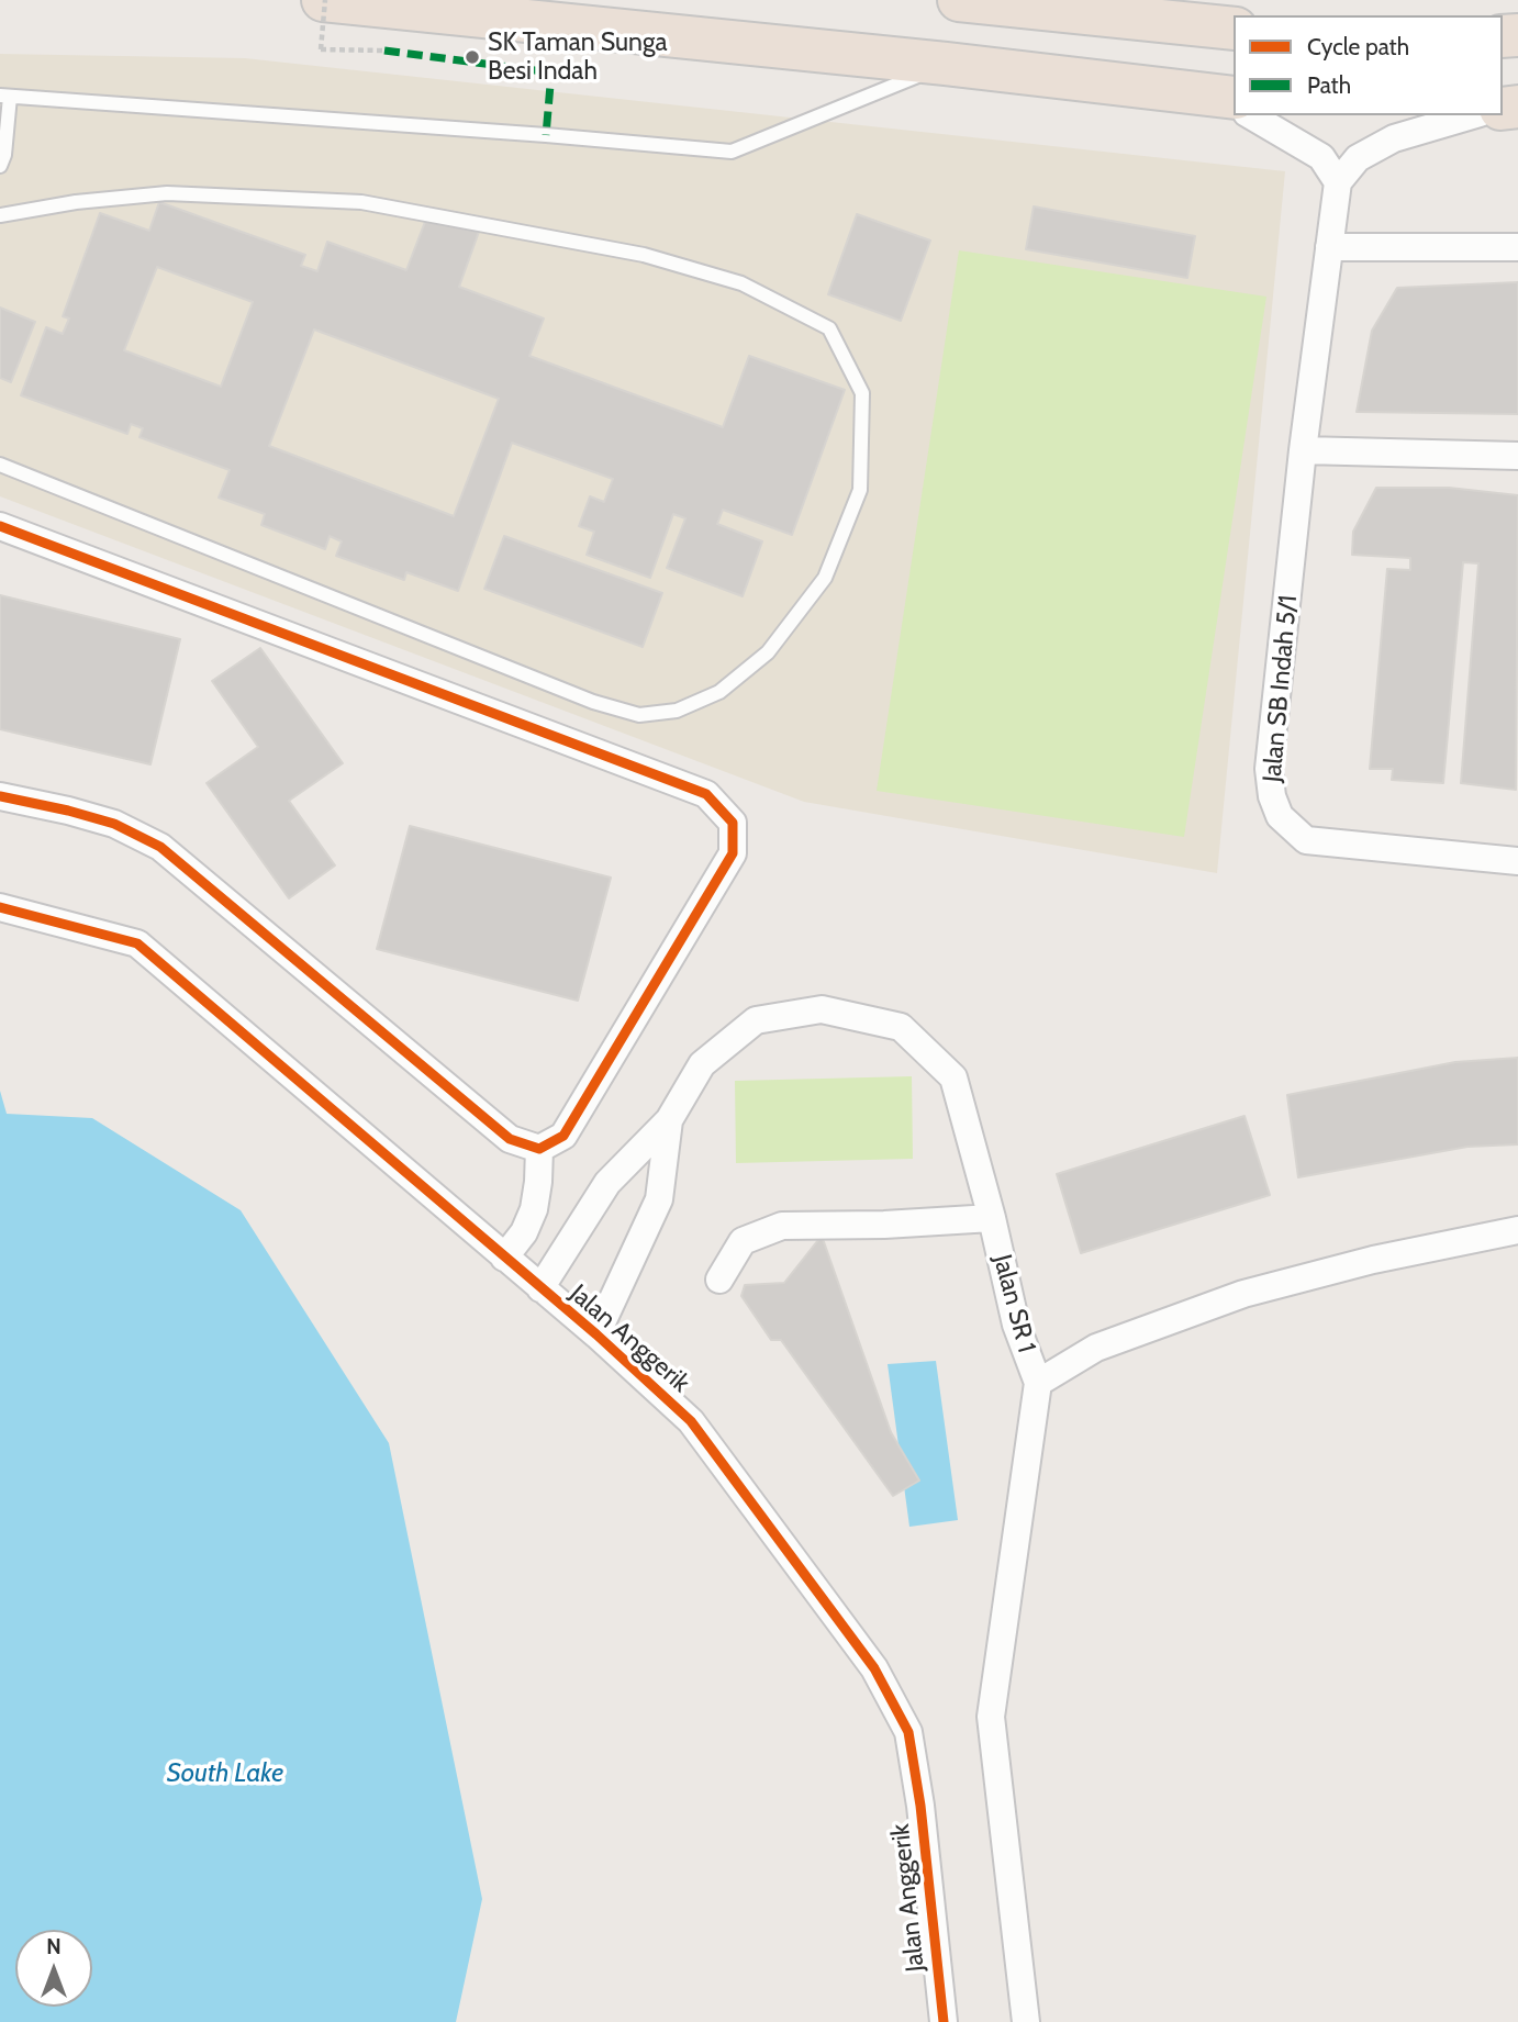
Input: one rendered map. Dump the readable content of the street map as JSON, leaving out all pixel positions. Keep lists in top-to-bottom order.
{
  "streets": {
    "street": ["Jalan SB Indah 5/1", "Jalan SR 1", "Jalan Anggerik"]
  },
  "water": ["South Lake"],
  "places": ["SK Taman Sunga Besi Indah"],
  "legend": ["Cycle path", "Path"],
  "north": "top"
}
